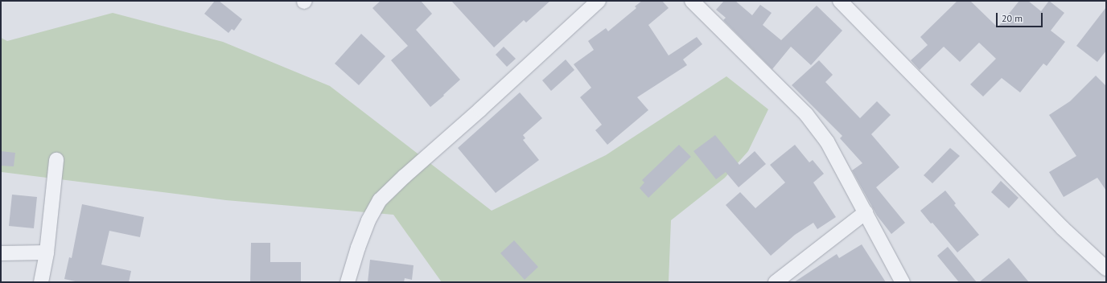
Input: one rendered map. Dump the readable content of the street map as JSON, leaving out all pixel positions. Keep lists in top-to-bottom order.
{
  "scale_bar": "20 m"
}
